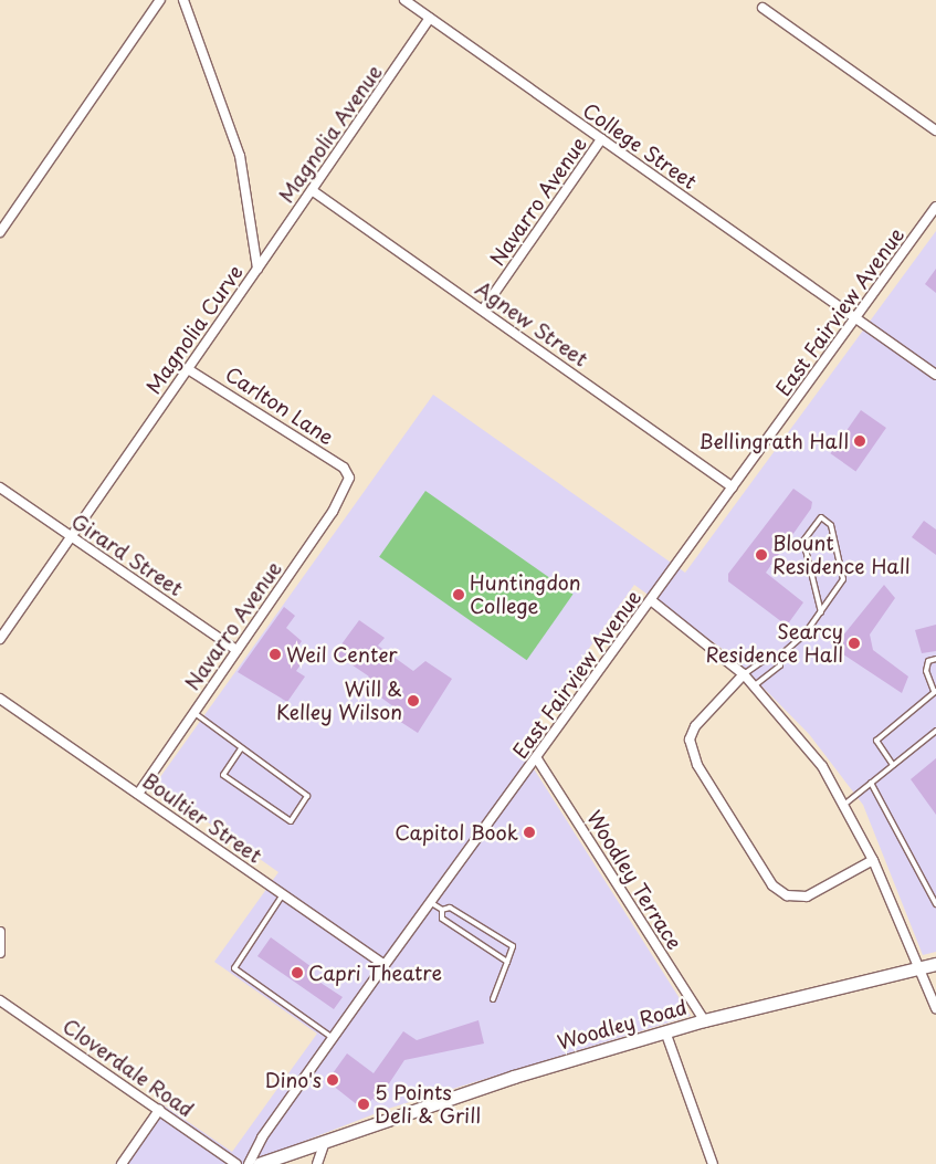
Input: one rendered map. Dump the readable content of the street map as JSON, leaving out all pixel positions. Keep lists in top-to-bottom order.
{
  "streets": {
    "main road": ["Woodley Road"],
    "street": [
      "Magnolia Avenue",
      "College Street",
      "Navarro Avenue",
      "East Fairview Avenue",
      "Agnew Street",
      "Magnolia Curve",
      "Carlton Lane",
      "Girard Street",
      "Boultier Street",
      "Woodley Terrace",
      "Cloverdale Road"
    ]
  },
  "crossings": [
    ["Magnolia Avenue", "College Street"],
    ["Magnolia Avenue", "Agnew Street"],
    ["Magnolia Avenue", "Magnolia Curve"],
    ["College Street", "Navarro Avenue"],
    ["College Street", "East Fairview Avenue"],
    ["Navarro Avenue", "Agnew Street"],
    ["Navarro Avenue", "Carlton Lane"],
    ["Navarro Avenue", "Girard Street"],
    ["Navarro Avenue", "Boultier Street"],
    ["East Fairview Avenue", "Agnew Street"],
    ["East Fairview Avenue", "Boultier Street"],
    ["East Fairview Avenue", "Woodley Terrace"],
    ["Magnolia Curve", "Carlton Lane"],
    ["Magnolia Curve", "Girard Street"],
    ["Woodley Terrace", "Woodley Road"]
  ],
  "places": [
    "Bellingrath Hall",
    "Blount Residence Hall",
    "Huntingdon College",
    "Searcy Residence Hall",
    "Weil Center",
    "Will & Kelley Wilson",
    "Capitol Book",
    "Capri Theatre",
    "Dino's",
    "5 Points Deli & Grill"
  ]
}
